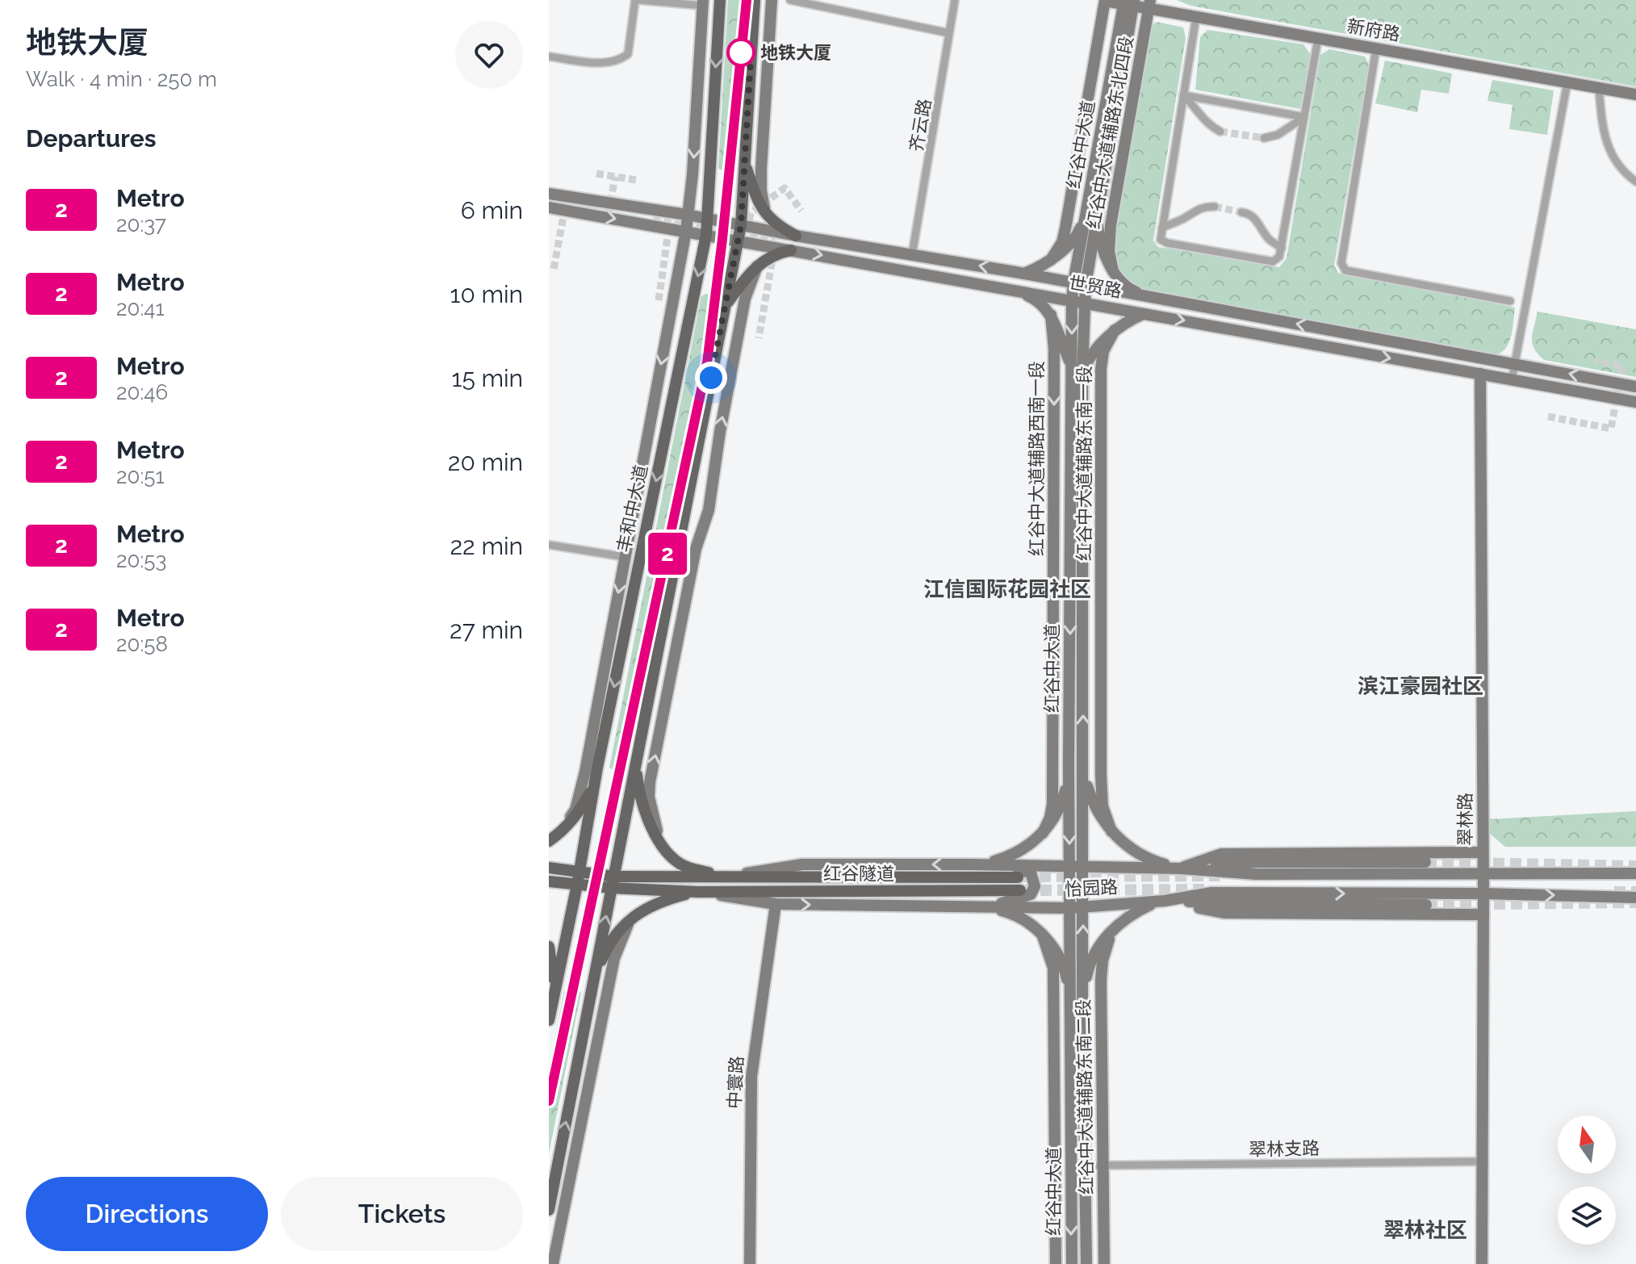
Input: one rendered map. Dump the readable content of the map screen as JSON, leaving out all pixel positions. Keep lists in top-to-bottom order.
{
  "streets": {
    "main road": [
      "新府路",
      "红谷中大道辅路东北四段",
      "红谷中大道",
      "世贸路",
      "红谷中大道辅路西南一段",
      "红谷中大道辅路东南一段",
      "丰和中大道",
      "翠林路",
      "红谷隧道",
      "怡园路",
      "中寰路",
      "红谷中大道辅路东南二段"
    ],
    "street": ["齐云路", "翠林支路"]
  },
  "crossings": [
    ["新府路", "红谷中大道辅路东北四段"],
    ["新府路", "红谷中大道"],
    ["齐云路", "世贸路"],
    ["红谷中大道", "世贸路"],
    ["红谷中大道", "怡园路"],
    ["红谷中大道", "翠林支路"],
    ["世贸路", "丰和中大道"],
    ["世贸路", "翠林路"],
    ["丰和中大道", "怡园路"],
    ["翠林路", "怡园路"],
    ["翠林路", "翠林支路"],
    ["红谷隧道", "怡园路"],
    ["怡园路", "中寰路"],
    ["红谷中大道辅路东南二段", "翠林支路"]
  ],
  "one_way": ["红谷中大道辅路西南一段"],
  "districts": ["江信国际花园社区", "滨江豪园社区", "翠林社区"],
  "places": ["地铁大厦"],
  "lines": ["metro line 2"],
  "north": "top",
  "page": {
    "heading": [
      ["地铁大厦", "Walk · 4 min · 250 m"],
      "Departures"
    ],
    "on_map": "2",
    "list": [
      {
        "mark": "2",
        "name": "Metro",
        "note": "20:37",
        "value": "6 min"
      },
      {
        "mark": "2",
        "name": "Metro",
        "note": "20:41",
        "value": "10 min"
      },
      {
        "mark": "2",
        "name": "Metro",
        "note": "20:46",
        "value": "15 min"
      },
      {
        "mark": "2",
        "name": "Metro",
        "note": "20:51",
        "value": "20 min"
      },
      {
        "mark": "2",
        "name": "Metro",
        "note": "20:53",
        "value": "22 min"
      },
      {
        "mark": "2",
        "name": "Metro",
        "note": "20:58",
        "value": "27 min"
      }
    ],
    "buttons": ["Directions", "Tickets"]
  }
}
